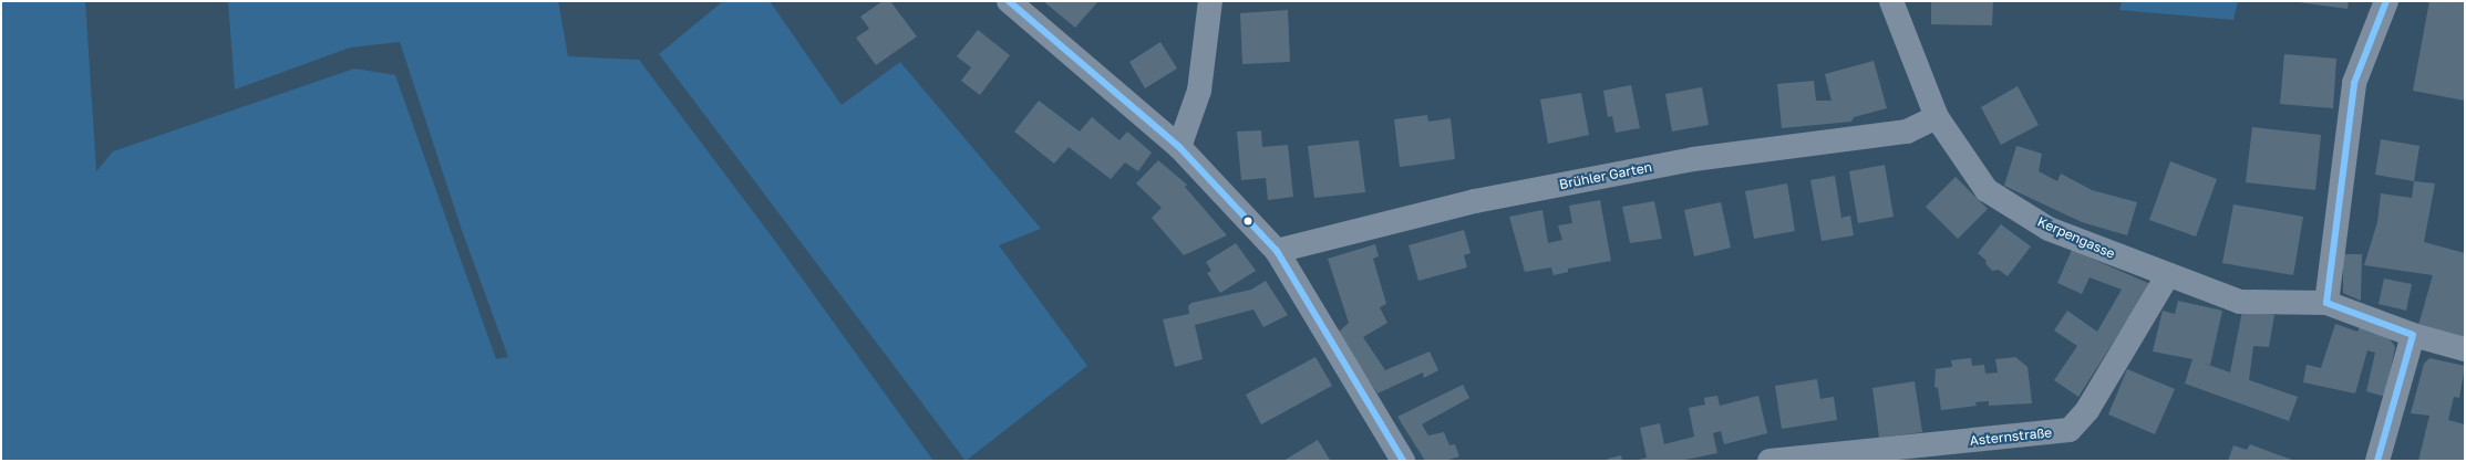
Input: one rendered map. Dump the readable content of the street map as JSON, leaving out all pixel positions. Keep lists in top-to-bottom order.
{
  "streets": {
    "street": ["Brühler Garten", "Kerpengasse", "Asternstraße"]
  },
  "crossings": [
    ["Brühler Garten", "Kerpengasse"],
    ["Kerpengasse", "Asternstraße"]
  ]
}
